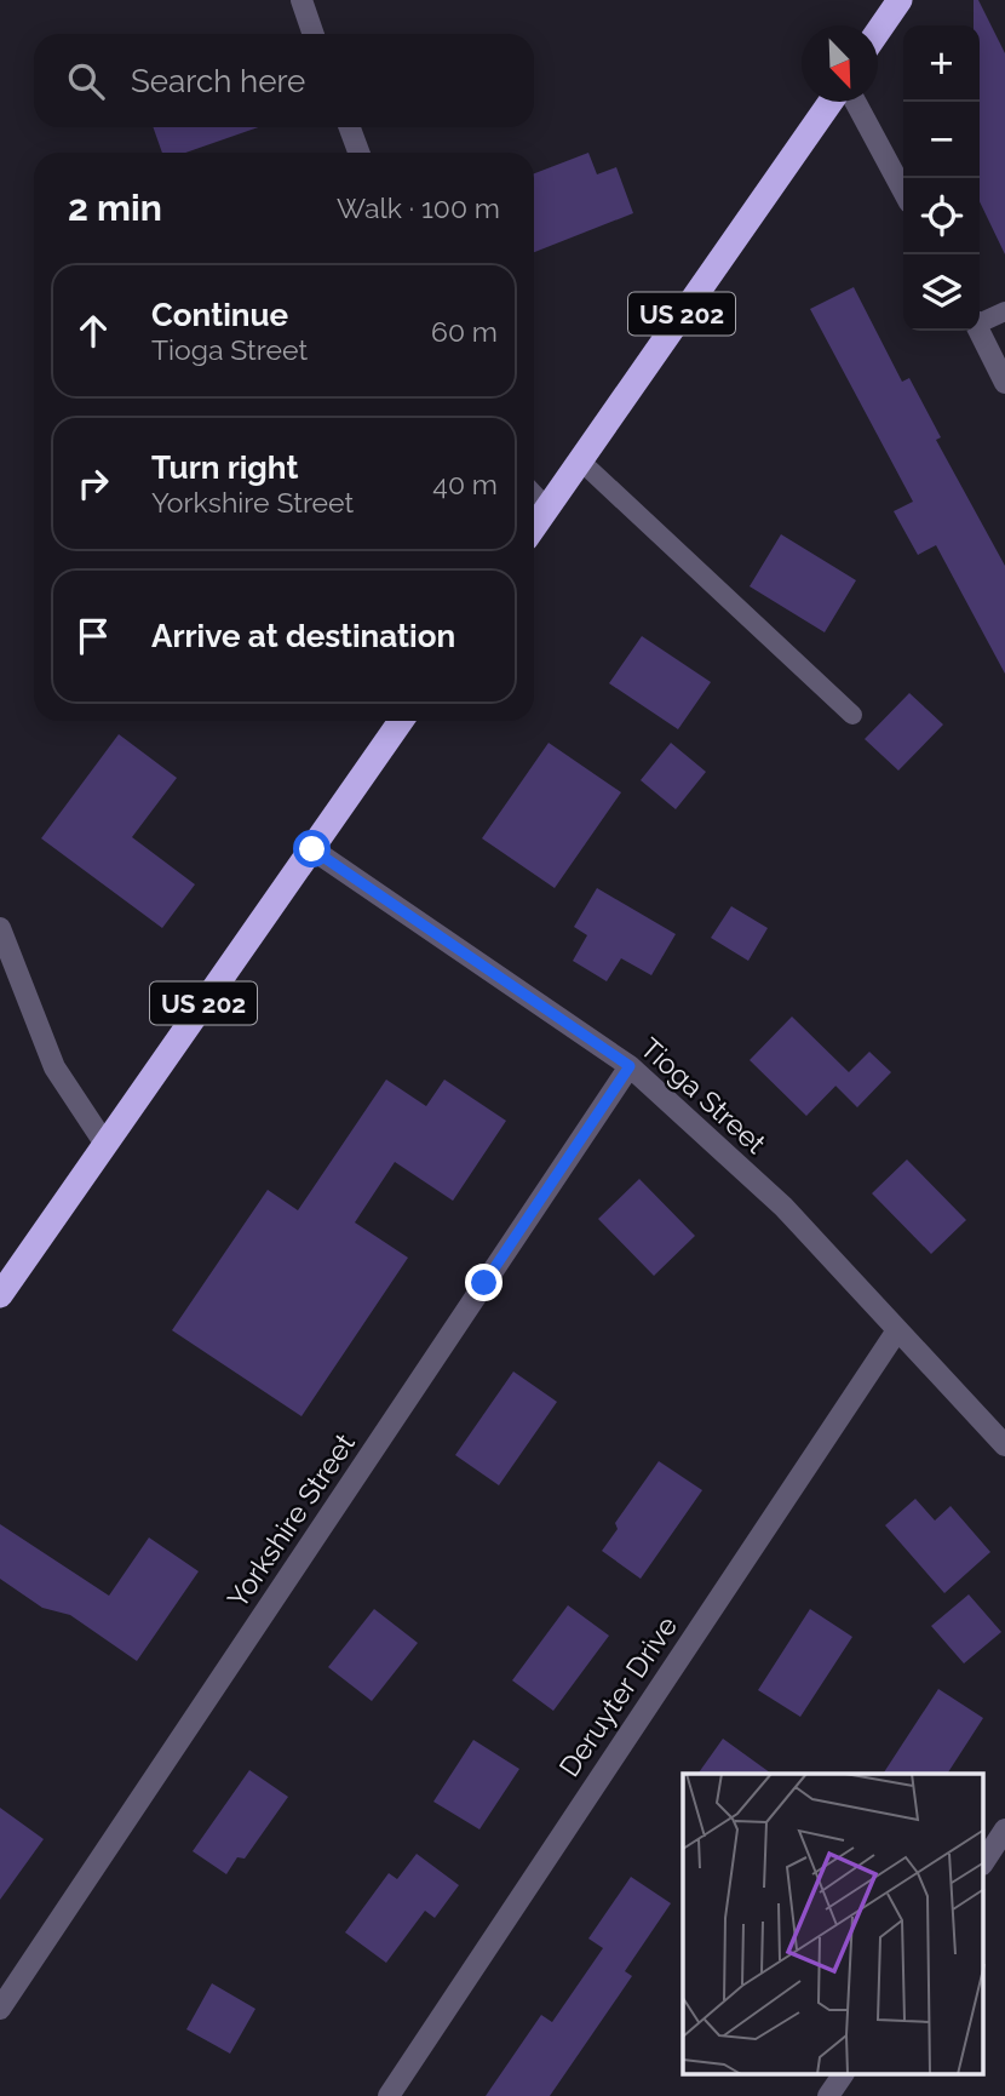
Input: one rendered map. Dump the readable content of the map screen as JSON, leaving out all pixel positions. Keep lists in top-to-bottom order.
{
  "streets": {
    "highway": ["US 202"],
    "street": ["Tioga Street", "Yorkshire Street", "Deruyter Drive"]
  },
  "crossings": [
    ["US 202", "Tioga Street"],
    ["Tioga Street", "Yorkshire Street"],
    ["Tioga Street", "Deruyter Drive"]
  ],
  "north": "bottom right",
  "page": {
    "map_buttons": ["+", "−"],
    "search": "Search here",
    "heading": ["2 min", "Walk · 100 m"],
    "list": [
      ["Continue", "Tioga Street", "60 m"],
      ["Turn right", "Yorkshire Street", "40 m"],
      "Arrive at destination"
    ]
  }
}
